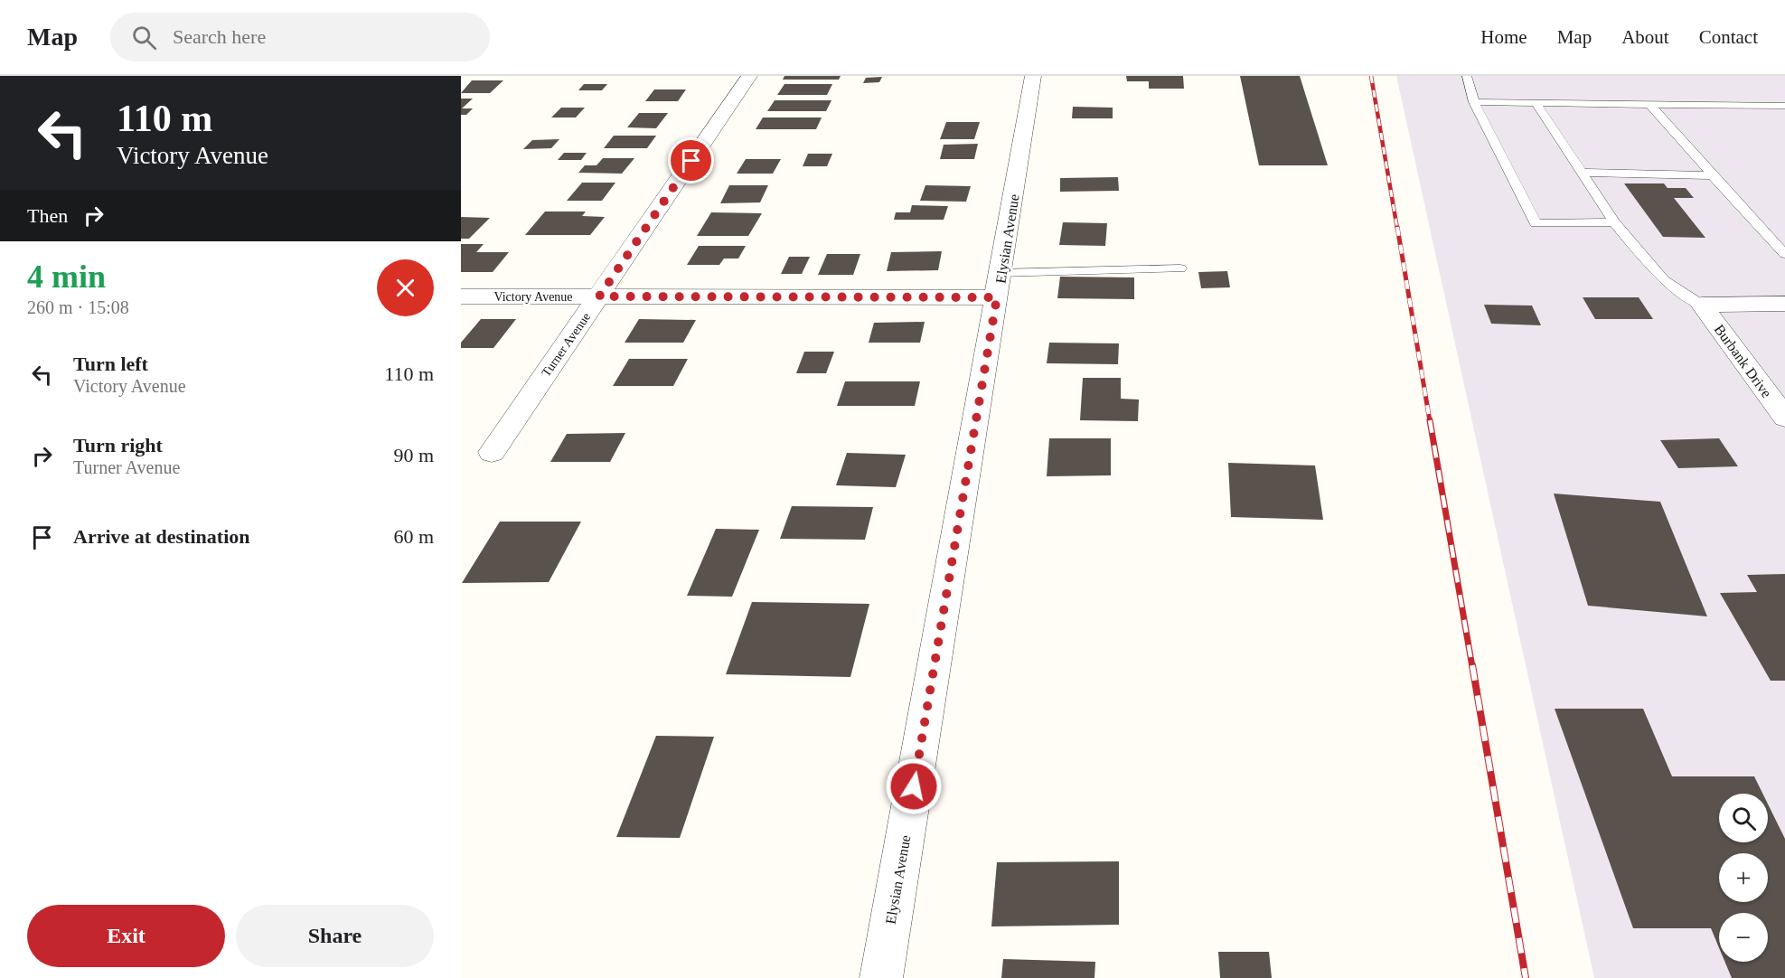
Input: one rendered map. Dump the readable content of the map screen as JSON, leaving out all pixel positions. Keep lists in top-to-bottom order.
{
  "streets": {
    "street": [
      "Elysian Avenue",
      "Victory Avenue",
      "Turner Avenue",
      "Burbank Drive"
    ]
  },
  "crossings": [
    ["Elysian Avenue", "Victory Avenue"],
    ["Victory Avenue", "Turner Avenue"]
  ],
  "page": {
    "header": "Map",
    "search": "Search here",
    "nav": [
      "Home",
      "Map",
      "About",
      "Contact"
    ],
    "turn": ["110 m", "Victory Avenue"],
    "then": "Then",
    "heading": ["4 min", "260 m · 15:08"],
    "list": [
      {
        "name": "Turn left",
        "note": "Victory Avenue",
        "value": "110 m"
      },
      {
        "name": "Turn right",
        "note": "Turner Avenue",
        "value": "90 m"
      },
      {
        "name": "Arrive at destination",
        "value": "60 m"
      }
    ],
    "map_buttons": ["+", "−"],
    "buttons": ["Exit", "Share"]
  }
}
